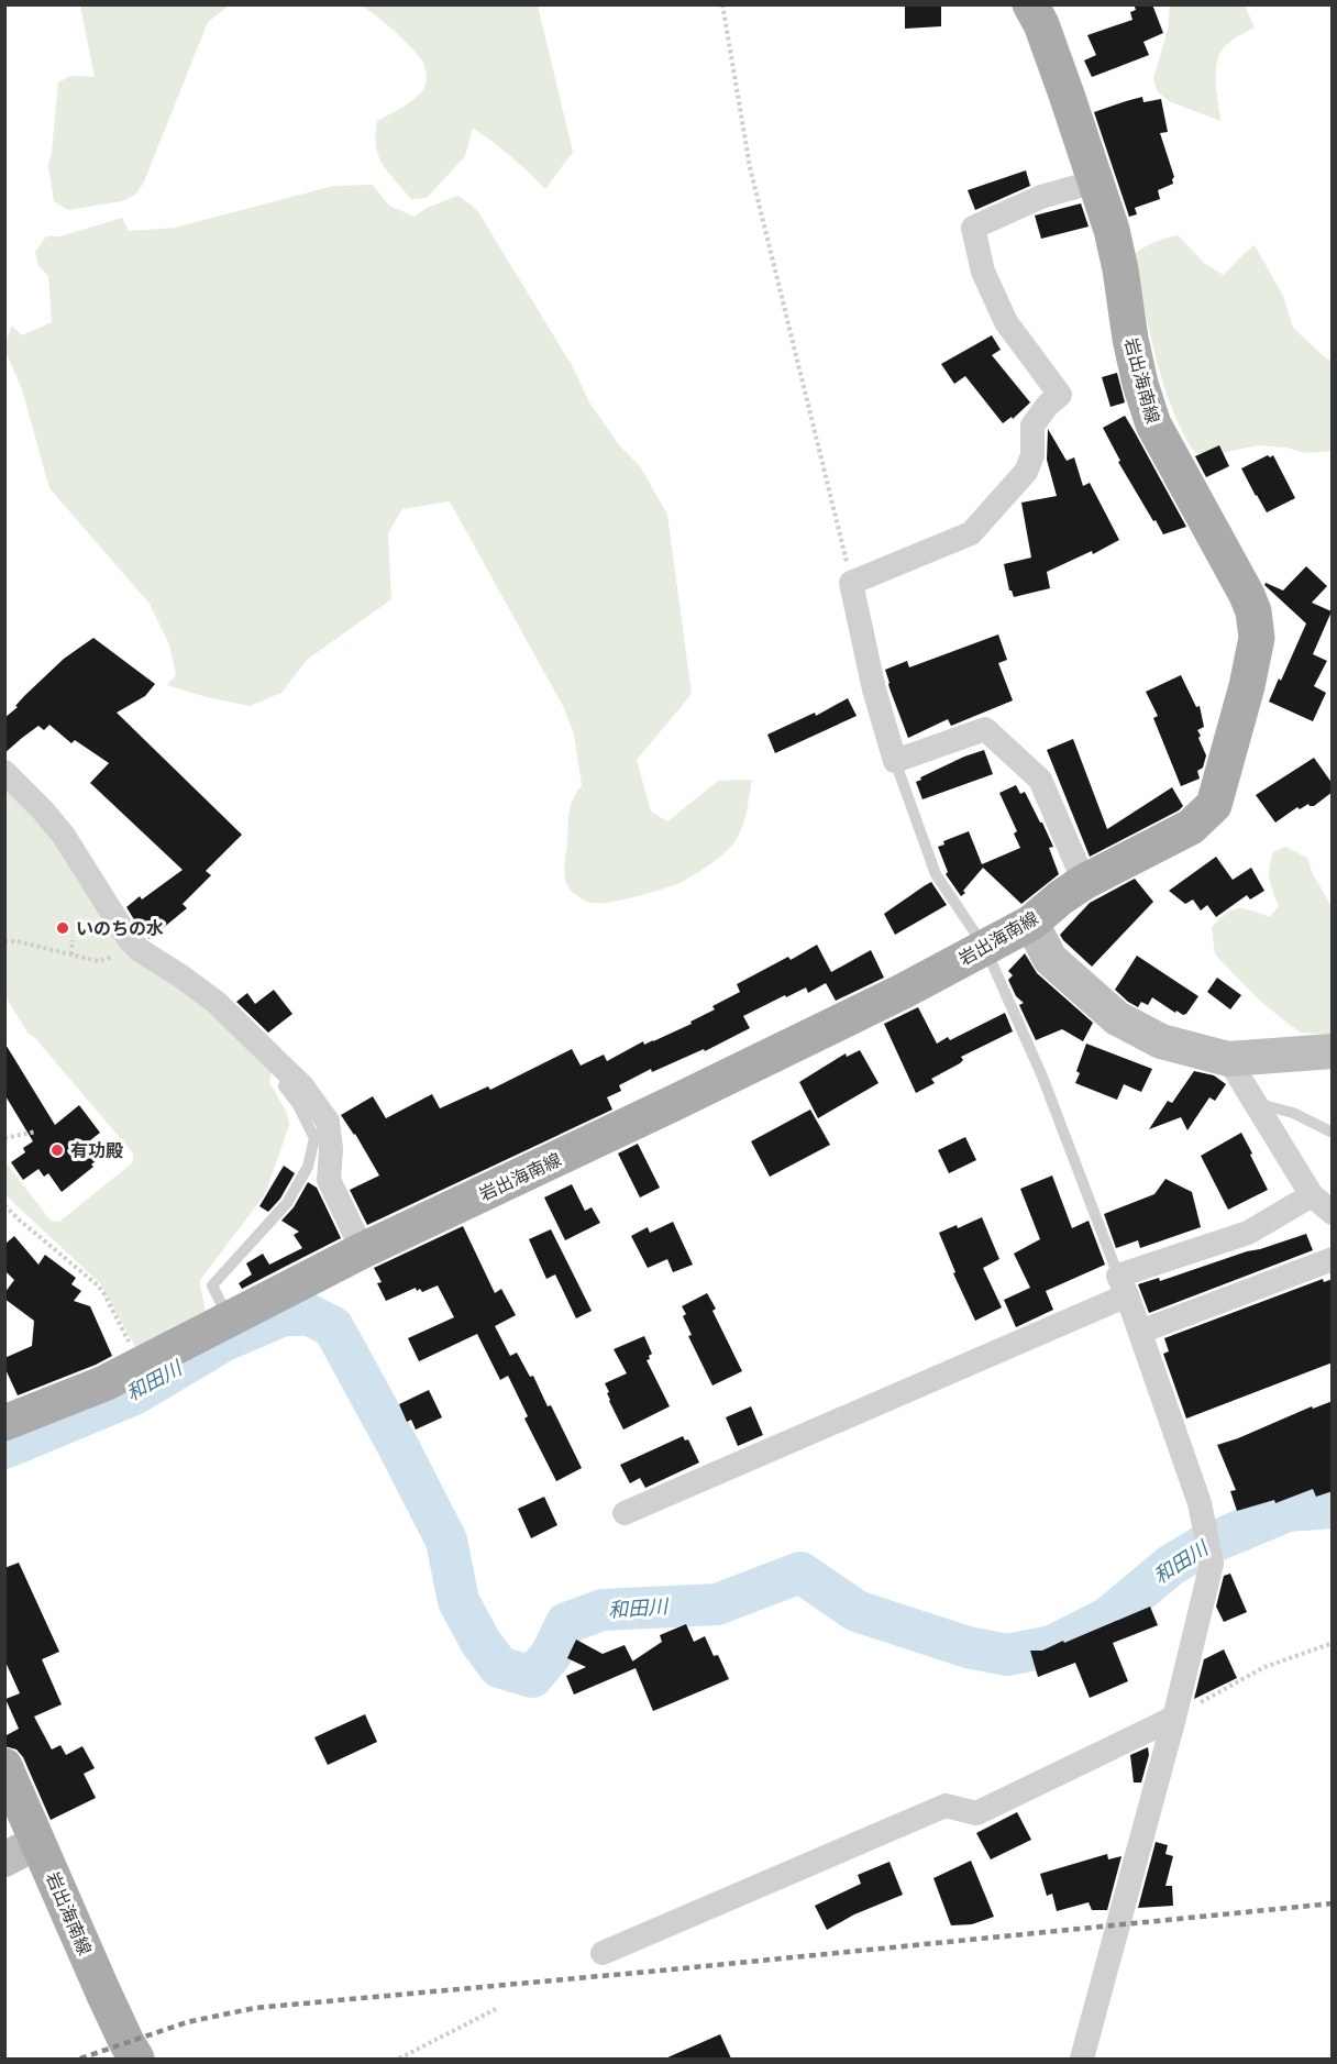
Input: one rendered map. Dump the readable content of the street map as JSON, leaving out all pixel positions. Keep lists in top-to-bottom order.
{
  "streets": {
    "main road": ["岩出海南線"]
  },
  "water": ["和田川"],
  "places": ["いのちの水", "有功殿"]
}
